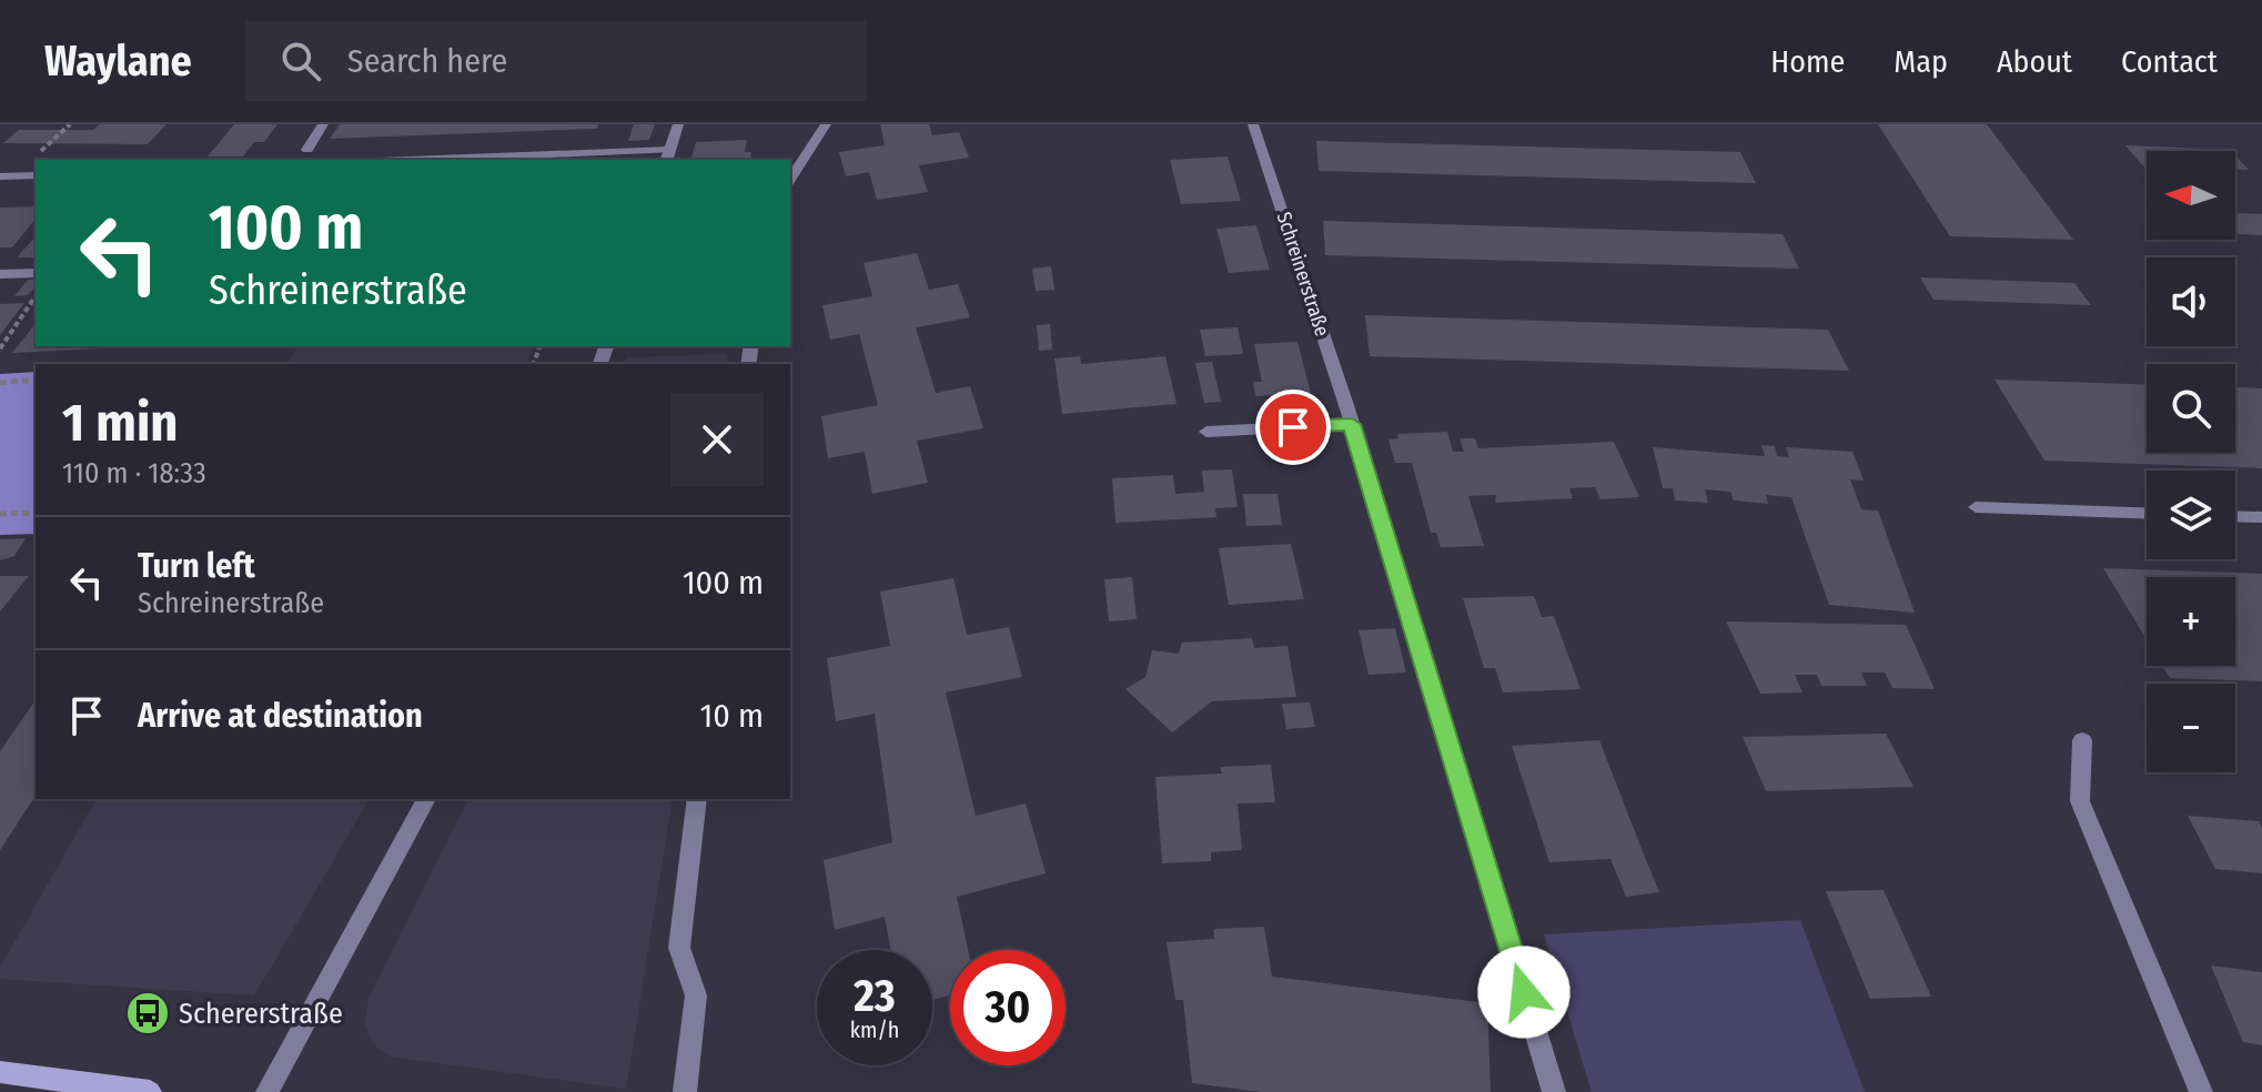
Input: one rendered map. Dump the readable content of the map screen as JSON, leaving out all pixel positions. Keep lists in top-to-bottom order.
{
  "streets": {
    "street": ["Schreinerstraße"]
  },
  "places": {
    "bus stop": ["Schererstraße"]
  },
  "north": "left",
  "page": {
    "header": "Waylane",
    "search": "Search here",
    "nav": [
      "Home",
      "Map",
      "About",
      "Contact"
    ],
    "map_buttons": ["+", "−"],
    "turn": ["100 m", "Schreinerstraße"],
    "heading": ["1 min", "110 m · 18:33"],
    "list": [
      {
        "name": "Turn left",
        "note": "Schreinerstraße",
        "value": "100 m"
      },
      {
        "name": "Arrive at destination",
        "value": "10 m"
      }
    ],
    "speed": "23 km/h",
    "limit": "30"
  }
}
